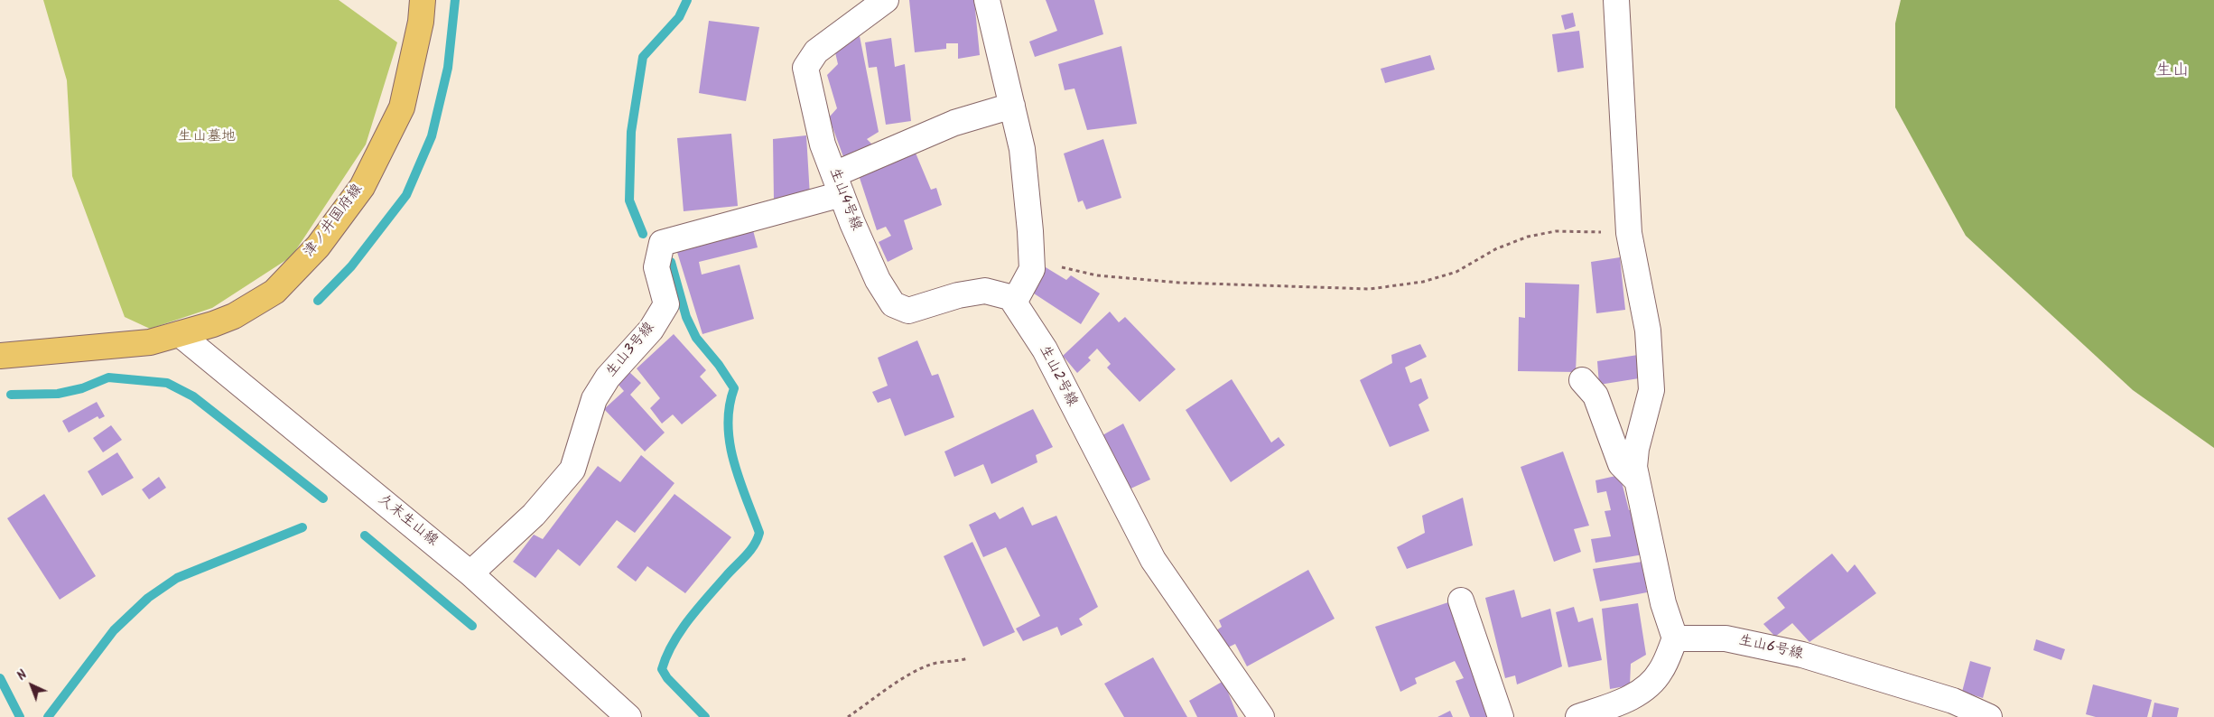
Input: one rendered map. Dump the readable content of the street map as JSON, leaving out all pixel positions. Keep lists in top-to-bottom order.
{
  "streets": {
    "main road": ["津ノ井国府線"],
    "street": [
      "生山4号線",
      "生山3号線",
      "生山2号線",
      "久末生山線",
      "生山6号線"
    ]
  },
  "crossings": [
    ["生山4号線", "生山3号線"],
    ["生山4号線", "生山2号線"],
    ["津ノ井国府線", "久末生山線"],
    ["生山3号線", "久末生山線"]
  ],
  "districts": ["生山"],
  "parks": ["生山墓地"],
  "north": "top left"
}
